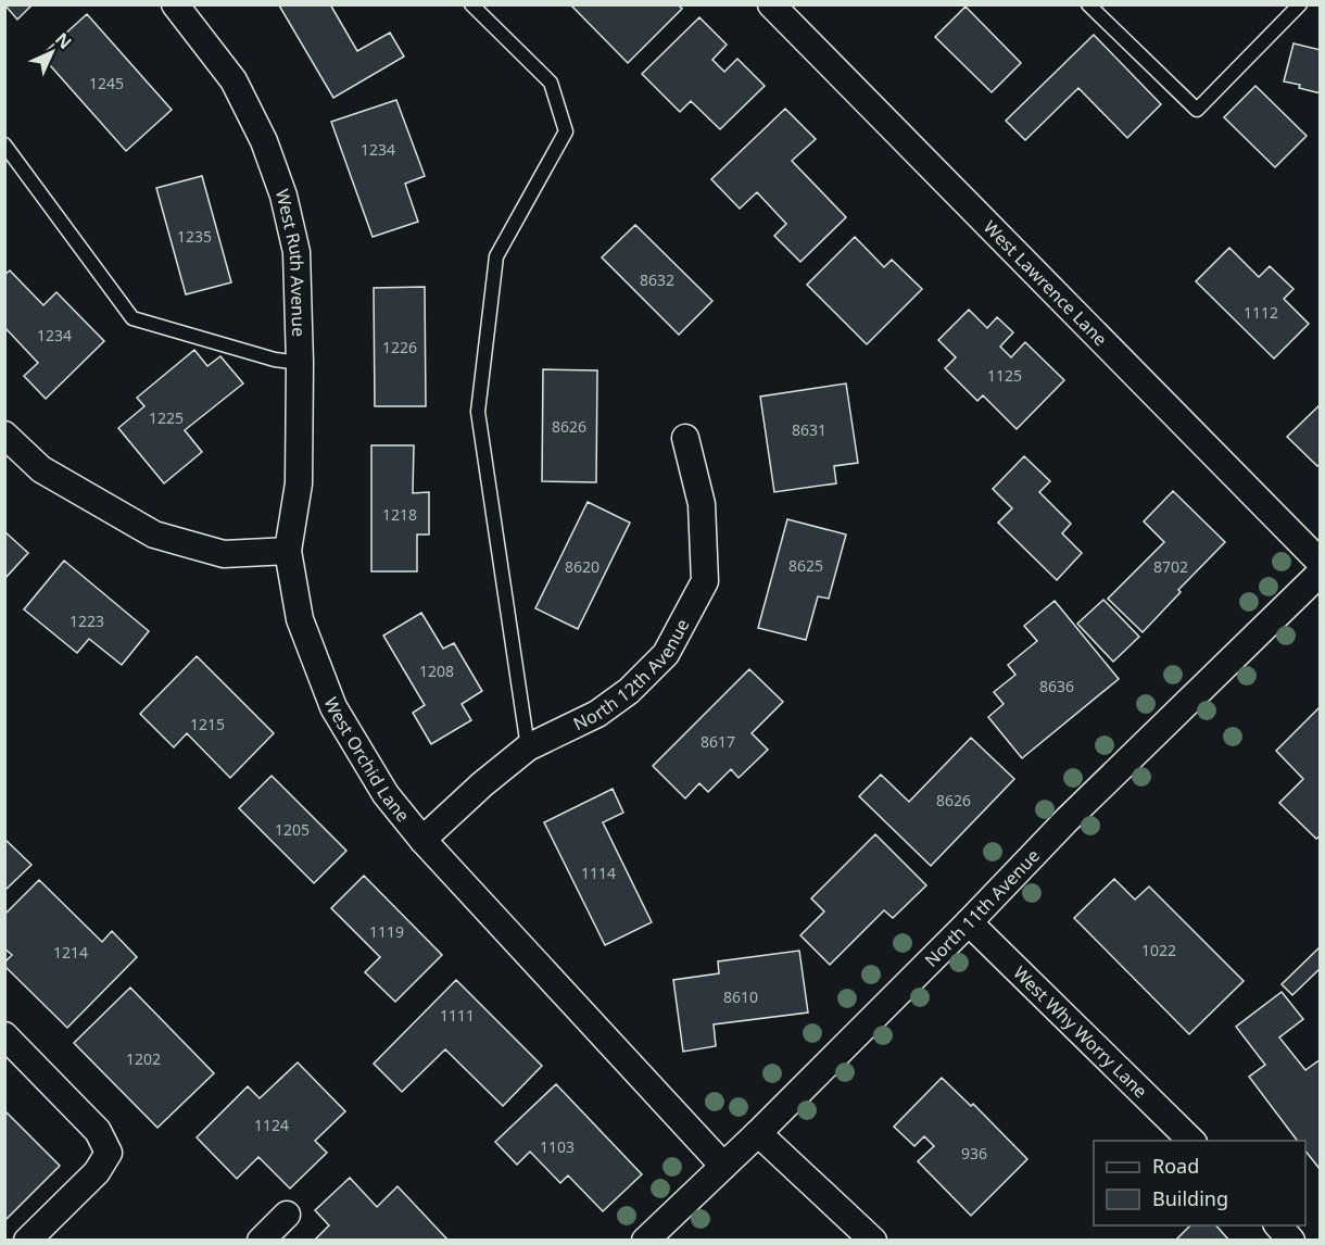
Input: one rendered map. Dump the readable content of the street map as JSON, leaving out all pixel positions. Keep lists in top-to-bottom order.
{
  "streets": {
    "street": [
      "West Ruth Avenue",
      "West Lawrence Lane",
      "North 12th Avenue",
      "West Orchid Lane",
      "North 11th Avenue",
      "West Why Worry Lane"
    ]
  },
  "crossings": [
    ["West Ruth Avenue", "West Orchid Lane"],
    ["North 12th Avenue", "West Orchid Lane"],
    ["West Orchid Lane", "North 11th Avenue"],
    ["North 11th Avenue", "West Why Worry Lane"]
  ],
  "house_numbers": [
    "1245",
    "1234",
    "1235",
    "8632",
    "1112",
    "1234",
    "1226",
    "1125",
    "1225",
    "8626",
    "8631",
    "1218",
    "8625",
    "8620",
    "8702",
    "1223",
    "1208",
    "8636",
    "1215",
    "8617",
    "8626",
    "1205",
    "1114",
    "1119",
    "1022",
    "1214",
    "8610",
    "1111",
    "1202",
    "1124",
    "1103",
    "936"
  ],
  "legend": ["Road", "Building"],
  "north": "top right"
}
